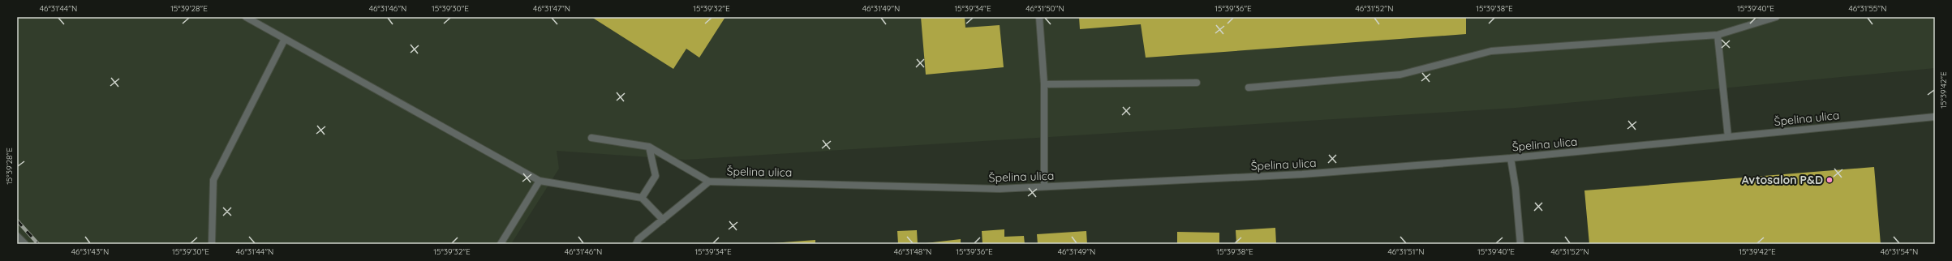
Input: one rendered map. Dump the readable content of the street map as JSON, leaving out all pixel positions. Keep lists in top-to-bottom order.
{
  "streets": {
    "street": ["Špelina ulica"]
  },
  "places": ["Avtosalon P&D"],
  "coordinates": [
    "46°31'44\"N",
    "15°39'28\"E",
    "46°31'46\"N",
    "15°39'30\"E",
    "46°31'47\"N",
    "15°39'32\"E",
    "46°31'49\"N",
    "15°39'34\"E",
    "46°31'50\"N",
    "15°39'36\"E",
    "46°31'52\"N",
    "15°39'38\"E",
    "15°39'40\"E",
    "46°31'55\"N",
    "15°39'42\"E",
    "46°31'43\"N",
    "46°31'48\"N",
    "46°31'51\"N",
    "46°31'54\"N"
  ]
}
